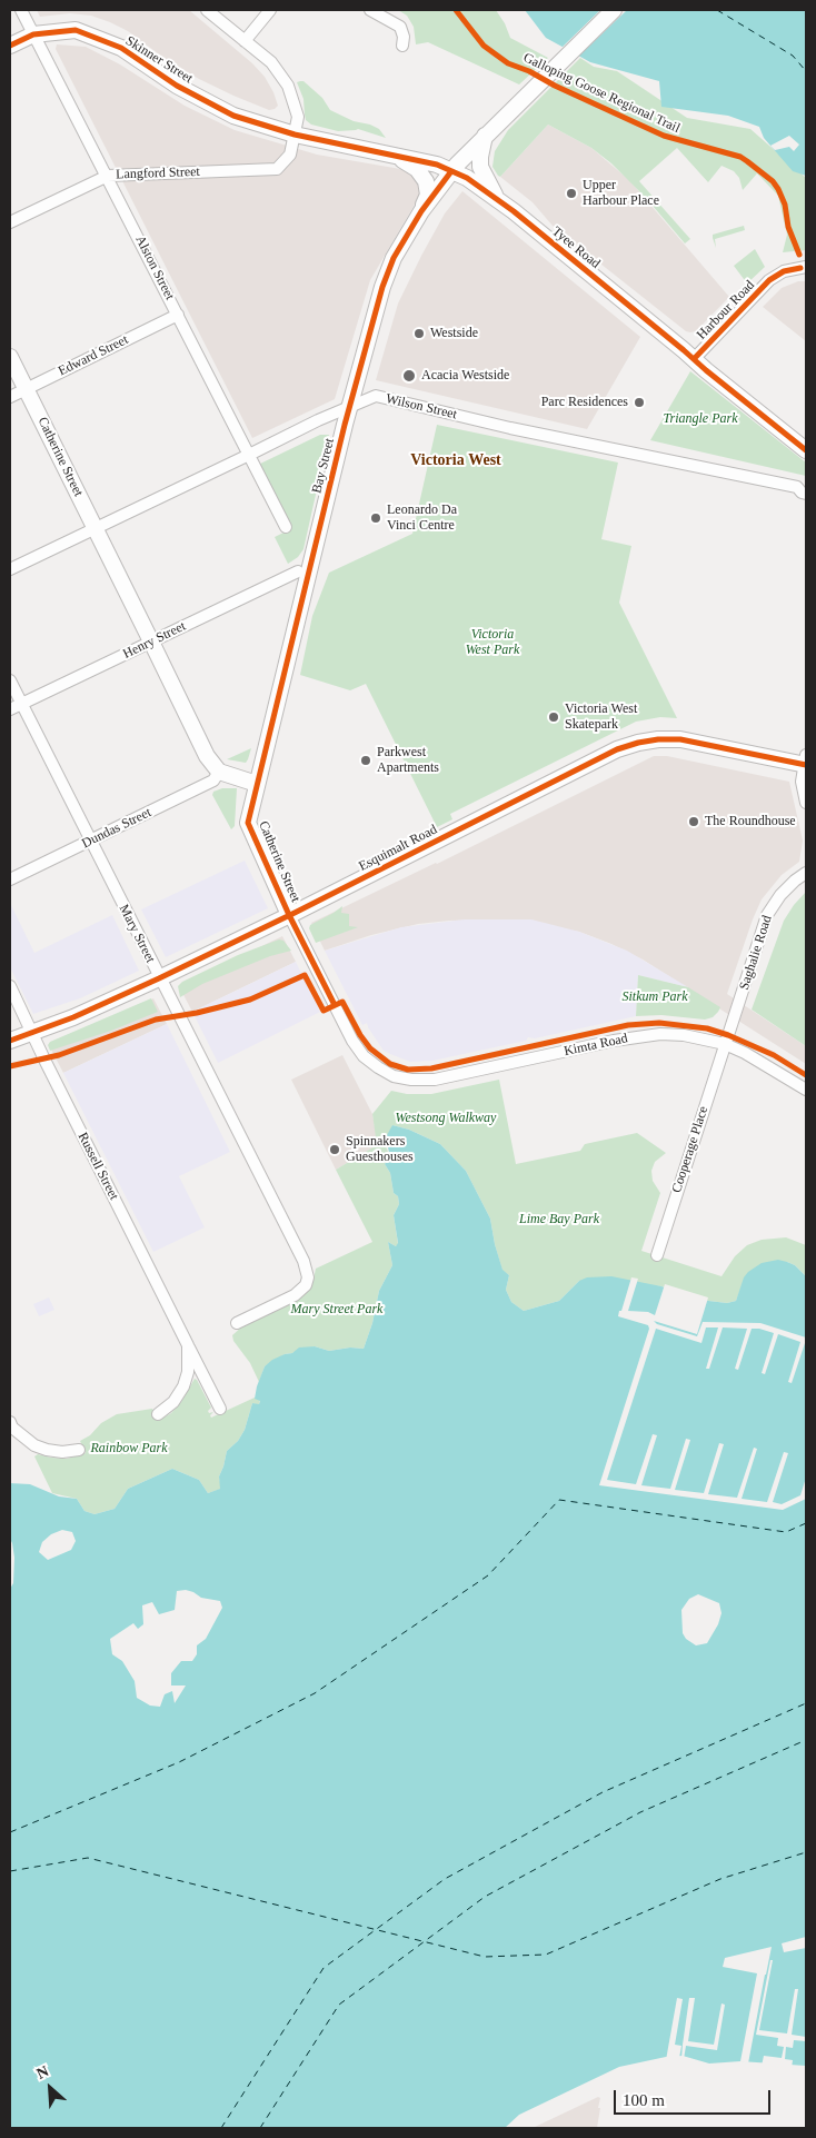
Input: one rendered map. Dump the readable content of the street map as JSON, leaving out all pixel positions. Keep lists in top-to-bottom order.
{
  "streets": {
    "main road": [
      "Skinner Street",
      "Tyee Road",
      "Catherine Street",
      "Bay Street",
      "Esquimalt Road"
    ],
    "street": [
      "Langford Street",
      "Alston Street",
      "Harbour Road",
      "Edward Street",
      "Wilson Street",
      "Henry Street",
      "Dundas Street",
      "Mary Street",
      "Saghalie Road",
      "Kimta Road",
      "Cooperage Place",
      "Russell Street"
    ],
    "cycle path": ["Galloping Goose Regional Trail"]
  },
  "crossings": [
    ["Skinner Street", "Langford Street"],
    ["Skinner Street", "Tyee Road"],
    ["Skinner Street", "Alston Street"],
    ["Langford Street", "Tyee Road"],
    ["Langford Street", "Alston Street"],
    ["Tyee Road", "Harbour Road"],
    ["Tyee Road", "Bay Street"],
    ["Alston Street", "Edward Street"],
    ["Alston Street", "Wilson Street"],
    ["Edward Street", "Catherine Street"],
    ["Wilson Street", "Catherine Street"],
    ["Wilson Street", "Bay Street"],
    ["Catherine Street", "Bay Street"],
    ["Catherine Street", "Henry Street"],
    ["Catherine Street", "Dundas Street"],
    ["Catherine Street", "Esquimalt Road"],
    ["Catherine Street", "Kimta Road"],
    ["Henry Street", "Mary Street"],
    ["Dundas Street", "Mary Street"],
    ["Esquimalt Road", "Mary Street"],
    ["Esquimalt Road", "Russell Street"],
    ["Saghalie Road", "Kimta Road"],
    ["Saghalie Road", "Cooperage Place"],
    ["Kimta Road", "Cooperage Place"]
  ],
  "districts": ["Victoria West"],
  "parks": [
    "Triangle Park",
    "Victoria West Park",
    "Sitkum Park",
    "Westsong Walkway",
    "Lime Bay Park",
    "Mary Street Park",
    "Rainbow Park"
  ],
  "places": [
    "Upper Harbour Place",
    "Westside",
    "Acacia Westside",
    "Parc Residences",
    "Leonardo Da Vinci Centre",
    "Victoria West Skatepark",
    "Parkwest Apartments",
    "The Roundhouse",
    "Spinnakers Guesthouses"
  ],
  "scale_bar": "100 m",
  "north": "top left"
}
